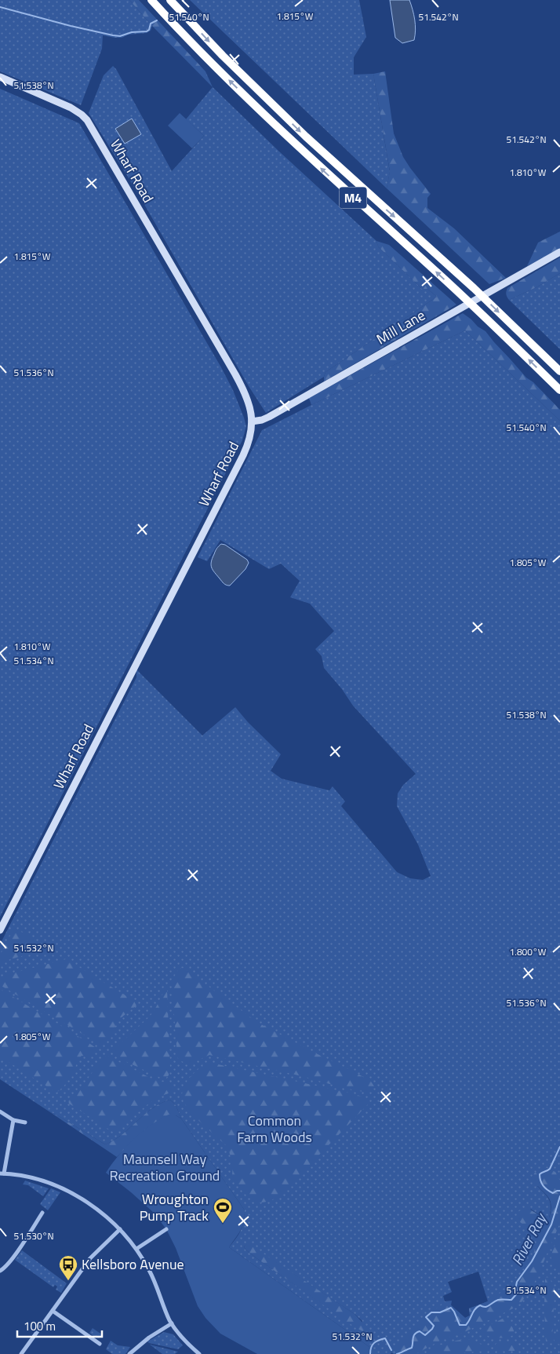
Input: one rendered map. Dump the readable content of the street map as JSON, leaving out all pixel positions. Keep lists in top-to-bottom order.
{
  "streets": {
    "highway": ["M4"],
    "main road": ["Wharf Road", "Mill Lane"]
  },
  "crossings": [
    ["Wharf Road", "Mill Lane"]
  ],
  "water": ["River Ray"],
  "parks": ["Common Farm Woods", "Maunsell Way Recreation Ground"],
  "places": {
    "sports": ["Wroughton Pump Track"],
    "bus stop": ["Kellsboro Avenue"]
  },
  "scale_bar": "100 m",
  "coordinates": [
    "1.815°W",
    "51.540°N",
    "51.542°N",
    "51.538°N",
    "1.810°W",
    "51.536°N",
    "1.805°W",
    "51.534°N",
    "51.532°N",
    "1.800°W",
    "51.530°N"
  ]
}
